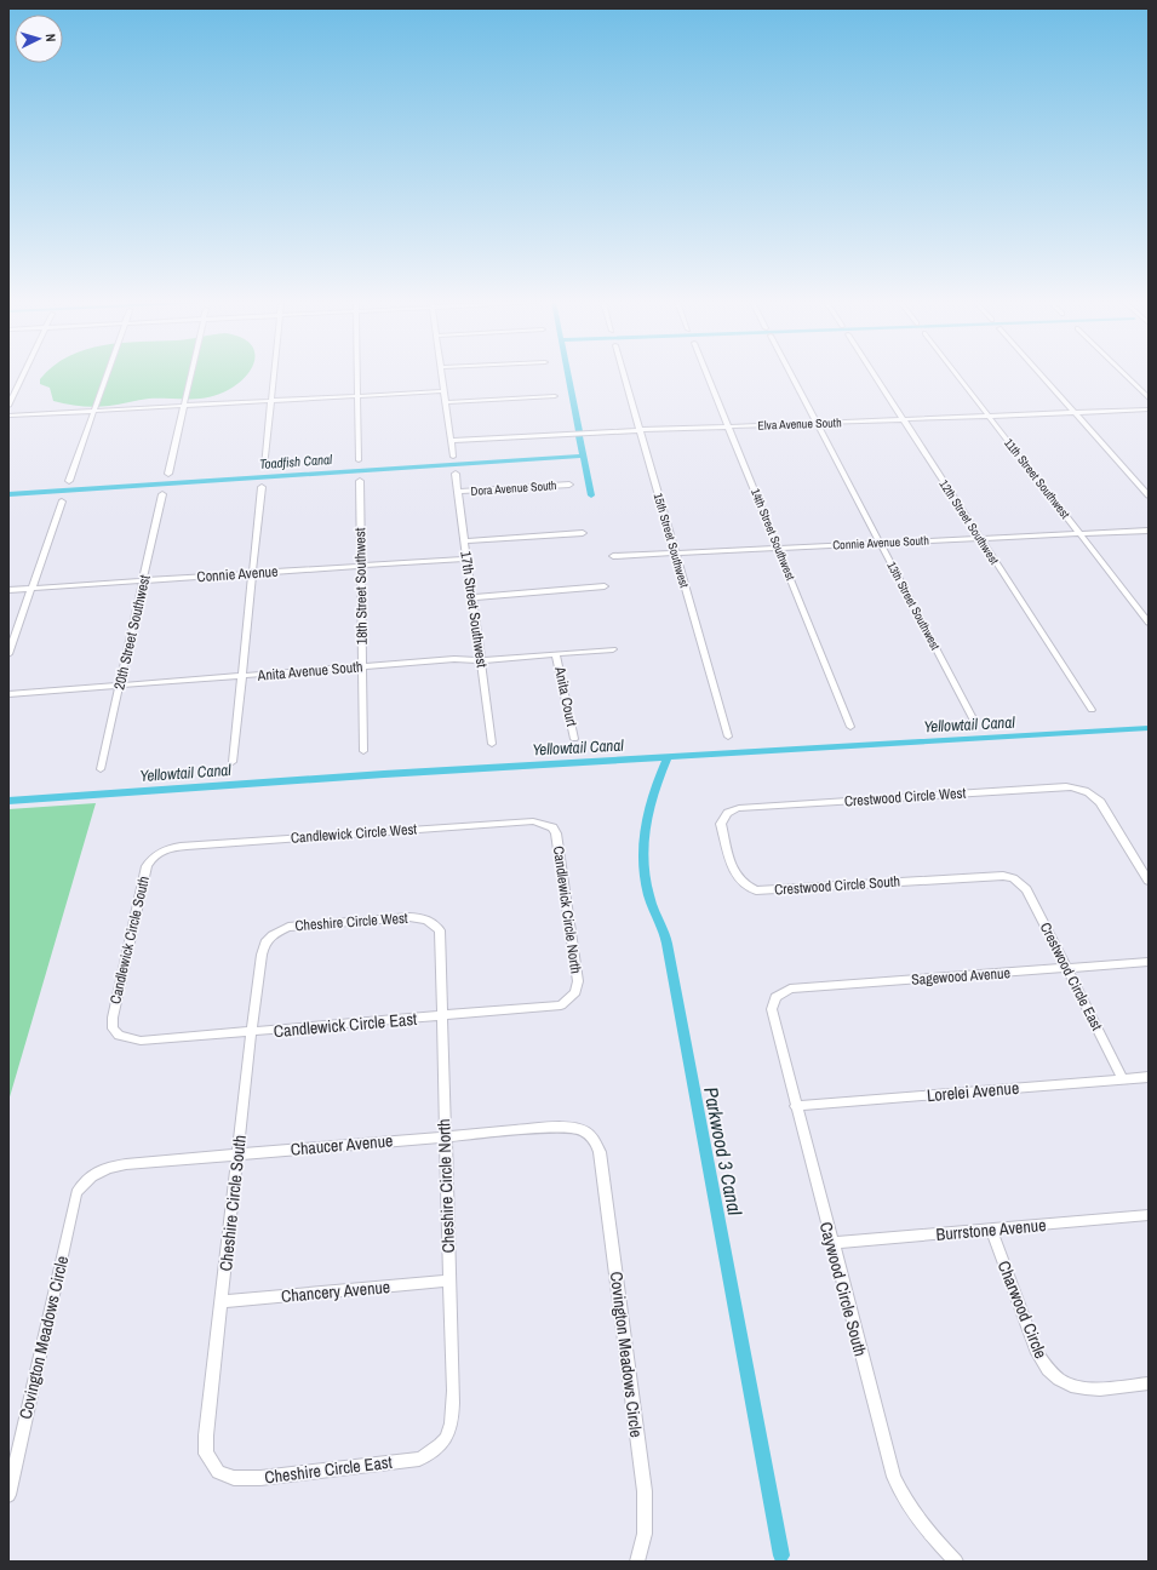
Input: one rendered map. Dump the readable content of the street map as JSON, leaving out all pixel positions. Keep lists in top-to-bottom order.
{
  "streets": {
    "street": [
      "Elva Avenue South",
      "11th Street Southwest",
      "Dora Avenue South",
      "12th Street Southwest",
      "14th Street Southwest",
      "15th Street Southwest",
      "Connie Avenue South",
      "Connie Avenue",
      "18th Street Southwest",
      "13th Street Southwest",
      "17th Street Southwest",
      "20th Street Southwest",
      "Anita Avenue South",
      "Anita Court",
      "Crestwood Circle West",
      "Candlewick Circle West",
      "Crestwood Circle South",
      "Candlewick Circle North",
      "Cheshire Circle West",
      "Candlewick Circle South",
      "Sagewood Avenue",
      "Crestwood Circle East",
      "Candlewick Circle East",
      "Lorelei Avenue",
      "Chaucer Avenue",
      "Cheshire Circle North",
      "Cheshire Circle South",
      "Burrstone Avenue",
      "Caywood Circle South",
      "Chancery Avenue",
      "Charwood Circle",
      "Covington Meadows Circle",
      "Cheshire Circle East"
    ]
  },
  "crossings": [
    ["Elva Avenue South", "11th Street Southwest"],
    ["Elva Avenue South", "12th Street Southwest"],
    ["Elva Avenue South", "14th Street Southwest"],
    ["Elva Avenue South", "15th Street Southwest"],
    ["Elva Avenue South", "13th Street Southwest"],
    ["11th Street Southwest", "Connie Avenue South"],
    ["Dora Avenue South", "17th Street Southwest"],
    ["12th Street Southwest", "Connie Avenue South"],
    ["14th Street Southwest", "Connie Avenue South"],
    ["15th Street Southwest", "Connie Avenue South"],
    ["Connie Avenue South", "13th Street Southwest"],
    ["Connie Avenue", "18th Street Southwest"],
    ["Connie Avenue", "17th Street Southwest"],
    ["Connie Avenue", "20th Street Southwest"],
    ["18th Street Southwest", "Anita Avenue South"],
    ["17th Street Southwest", "Anita Avenue South"],
    ["20th Street Southwest", "Anita Avenue South"],
    ["Anita Avenue South", "Anita Court"],
    ["Crestwood Circle West", "Crestwood Circle South"],
    ["Candlewick Circle West", "Candlewick Circle North"],
    ["Candlewick Circle West", "Candlewick Circle South"],
    ["Crestwood Circle South", "Crestwood Circle East"],
    ["Candlewick Circle North", "Candlewick Circle East"],
    ["Cheshire Circle West", "Cheshire Circle North"],
    ["Cheshire Circle West", "Cheshire Circle South"],
    ["Candlewick Circle South", "Candlewick Circle East"],
    ["Sagewood Avenue", "Crestwood Circle East"],
    ["Sagewood Avenue", "Caywood Circle South"],
    ["Crestwood Circle East", "Lorelei Avenue"],
    ["Candlewick Circle East", "Cheshire Circle North"],
    ["Candlewick Circle East", "Cheshire Circle South"],
    ["Lorelei Avenue", "Caywood Circle South"],
    ["Chaucer Avenue", "Cheshire Circle North"],
    ["Chaucer Avenue", "Cheshire Circle South"],
    ["Chaucer Avenue", "Covington Meadows Circle"],
    ["Cheshire Circle North", "Chancery Avenue"],
    ["Cheshire Circle North", "Cheshire Circle East"],
    ["Cheshire Circle South", "Chancery Avenue"],
    ["Cheshire Circle South", "Cheshire Circle East"],
    ["Burrstone Avenue", "Caywood Circle South"],
    ["Burrstone Avenue", "Charwood Circle"]
  ],
  "water": ["Toadfish Canal", "Yellowtail Canal", "Parkwood 3 Canal"],
  "north": "right"
}
